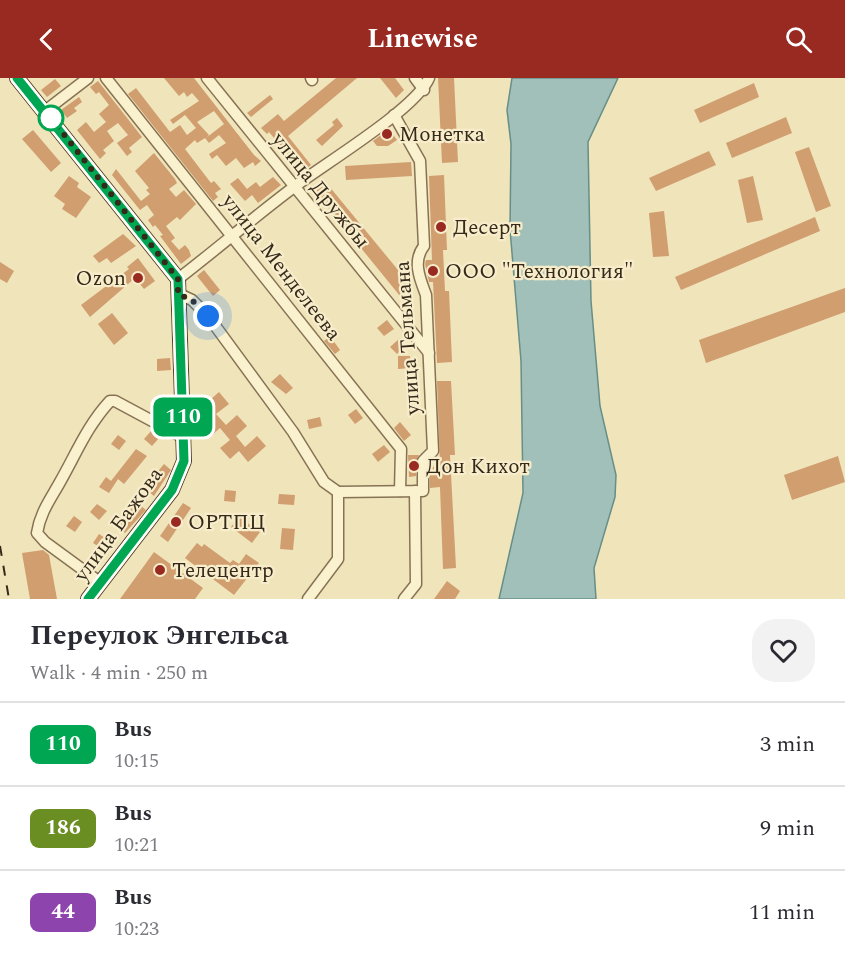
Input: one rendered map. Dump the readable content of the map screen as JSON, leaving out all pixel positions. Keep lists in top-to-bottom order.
{
  "streets": {
    "main road": ["улица Бажова"],
    "street": ["улица Дружбы", "улица Менделеева", "улица Тельмана"]
  },
  "crossings": [
    ["улица Дружбы", "улица Тельмана"]
  ],
  "places": [
    "Монетка",
    "Десерт",
    "ООО \"Технология\"",
    "Ozon",
    "Дон Кихот",
    "ОРТПЦ",
    "Телецентр"
  ],
  "lines": ["bus line 110"],
  "page": {
    "header": "Linewise",
    "on_map": "110",
    "heading": ["Переулок Энгельса", "Walk · 4 min · 250 m"],
    "list": [
      {
        "mark": "110",
        "name": "Bus",
        "note": "10:15",
        "value": "3 min"
      },
      {
        "mark": "186",
        "name": "Bus",
        "note": "10:21",
        "value": "9 min"
      },
      {
        "mark": "44",
        "name": "Bus",
        "note": "10:23",
        "value": "11 min"
      }
    ]
  }
}
